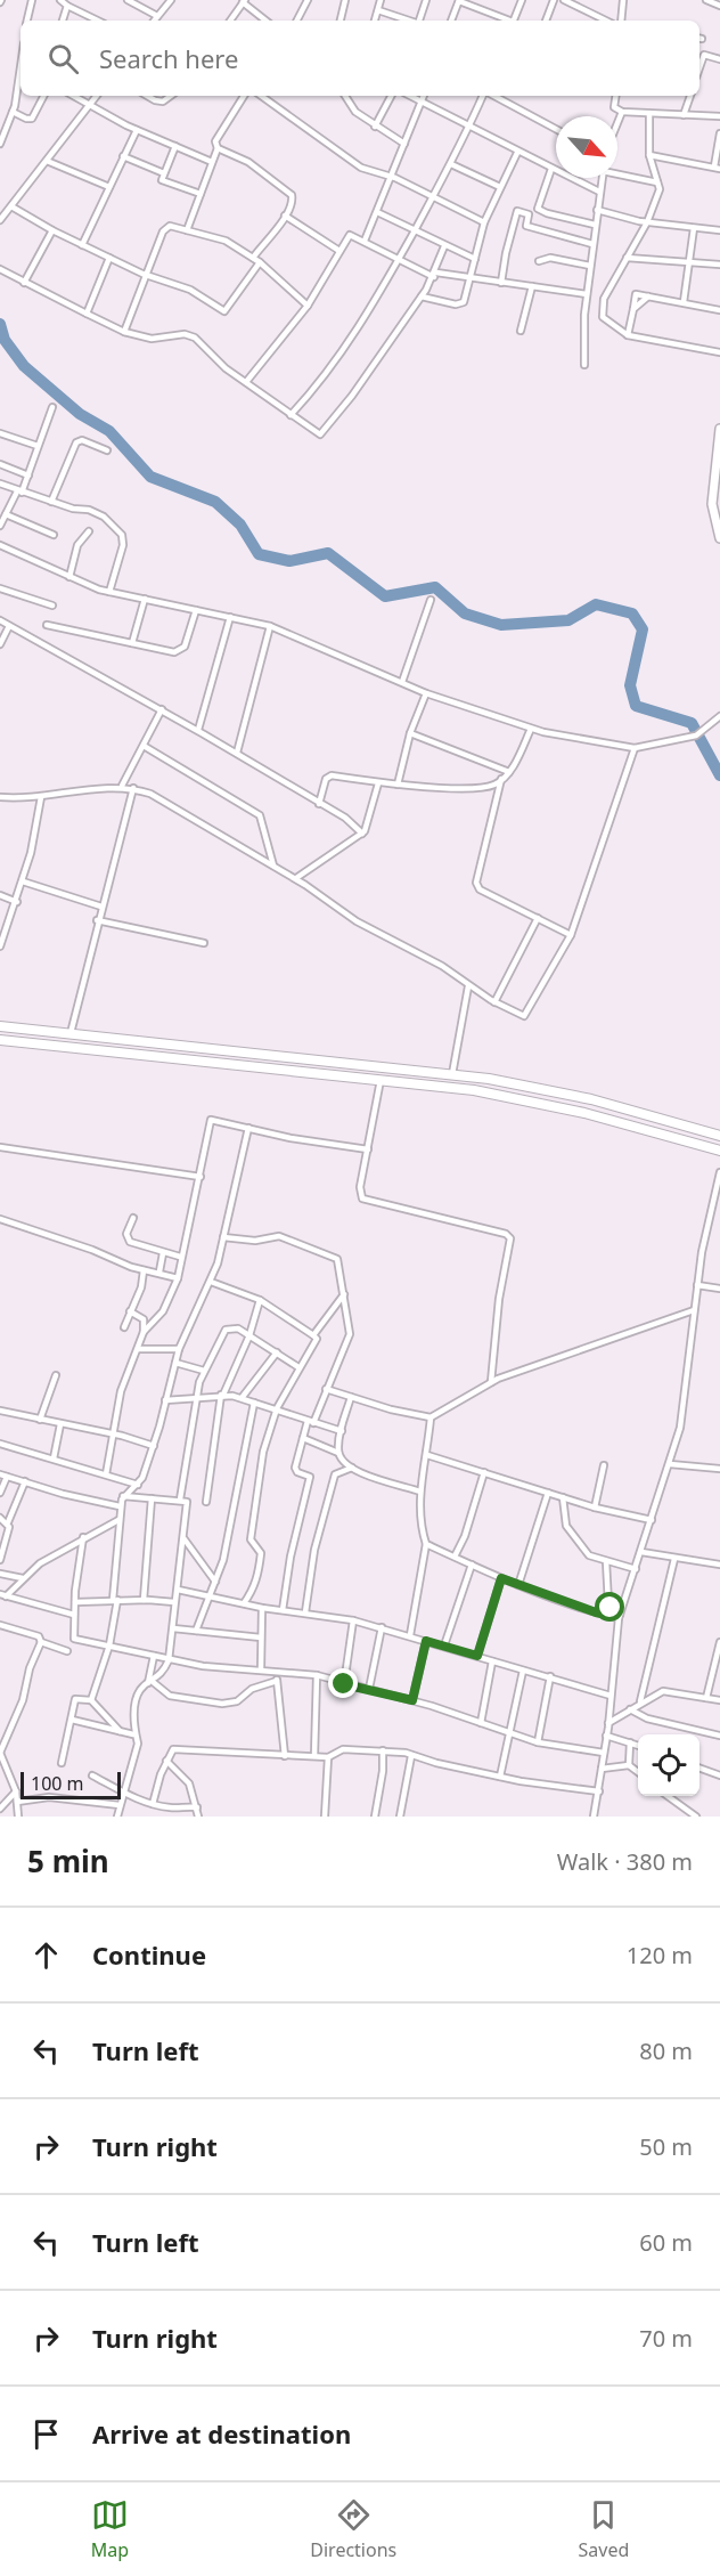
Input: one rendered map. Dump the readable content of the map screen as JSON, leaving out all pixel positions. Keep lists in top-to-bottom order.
{
  "scale_bar": "100 m",
  "north": "bottom right",
  "page": {
    "search": "Search here",
    "scale": "100 m",
    "heading": ["5 min", "Walk · 380 m"],
    "list": [
      ["Continue", "120 m"],
      ["Turn left", "80 m"],
      ["Turn right", "50 m"],
      ["Turn left", "60 m"],
      ["Turn right", "70 m"],
      "Arrive at destination"
    ],
    "nav": ["Map", "Directions", "Saved"]
  }
}
